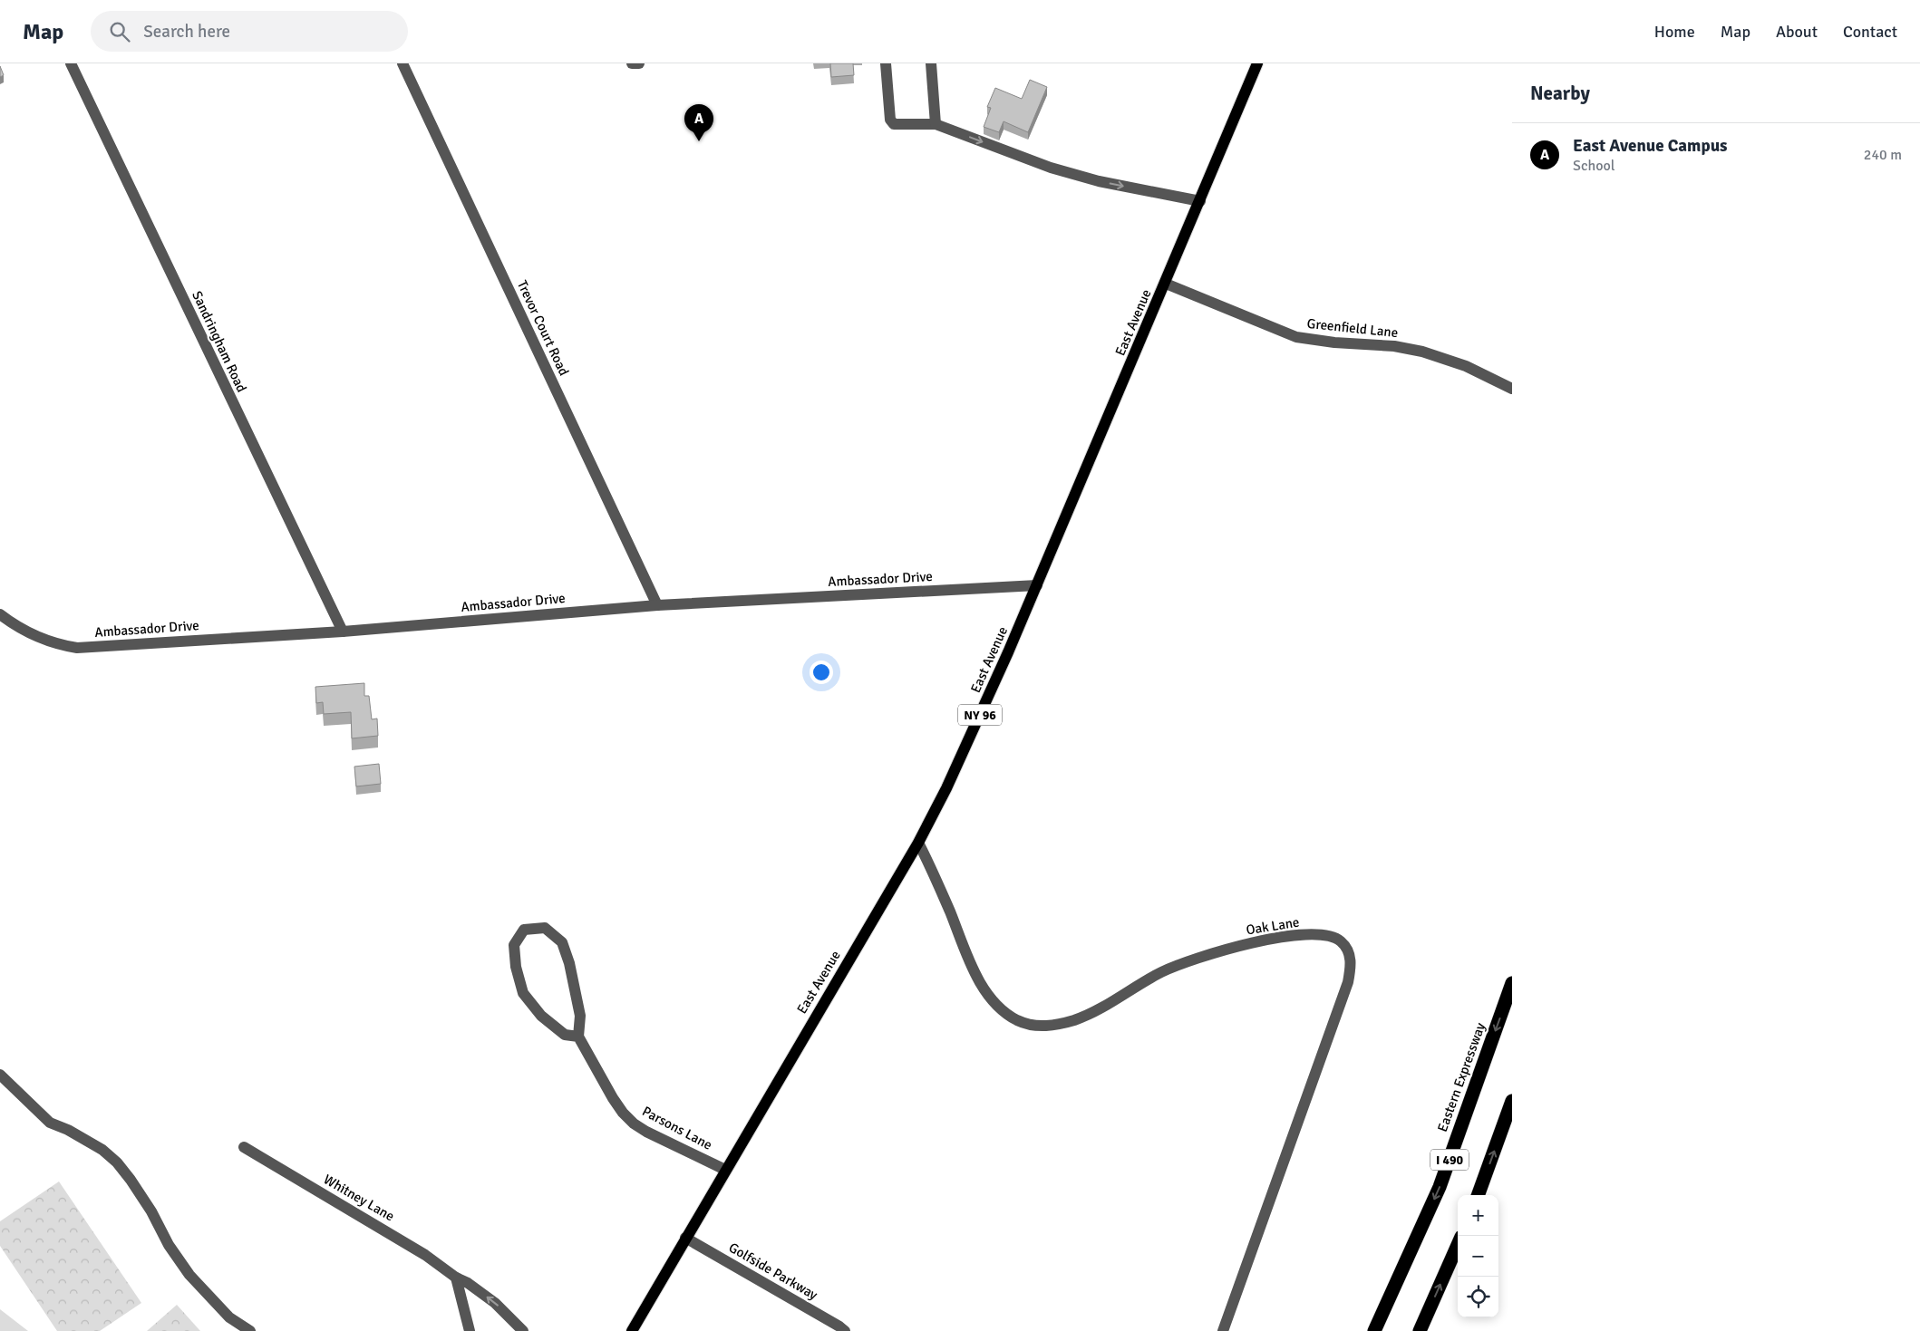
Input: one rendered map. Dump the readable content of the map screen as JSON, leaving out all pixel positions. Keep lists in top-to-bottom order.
{
  "streets": {
    "highway": ["Eastern Expressway", "I 490"],
    "main road": ["East Avenue", "NY 96"],
    "street": [
      "Trevor Court Road",
      "Greenfield Lane",
      "Sandringham Road",
      "Ambassador Drive",
      "Oak Lane",
      "Parsons Lane",
      "Whitney Lane",
      "Golfside Parkway"
    ]
  },
  "crossings": [
    ["East Avenue", "Greenfield Lane"],
    ["East Avenue", "Ambassador Drive"],
    ["East Avenue", "Oak Lane"],
    ["East Avenue", "Parsons Lane"],
    ["East Avenue", "Golfside Parkway"],
    ["Trevor Court Road", "Ambassador Drive"],
    ["Sandringham Road", "Ambassador Drive"]
  ],
  "page": {
    "header": "Map",
    "search": "Search here",
    "nav": [
      "Home",
      "Map",
      "About",
      "Contact"
    ],
    "heading": "Nearby",
    "pins": "A",
    "list": [
      {
        "mark": "A",
        "name": "East Avenue Campus",
        "note": "School",
        "value": "240 m"
      }
    ],
    "map_buttons": ["+", "−"]
  }
}
